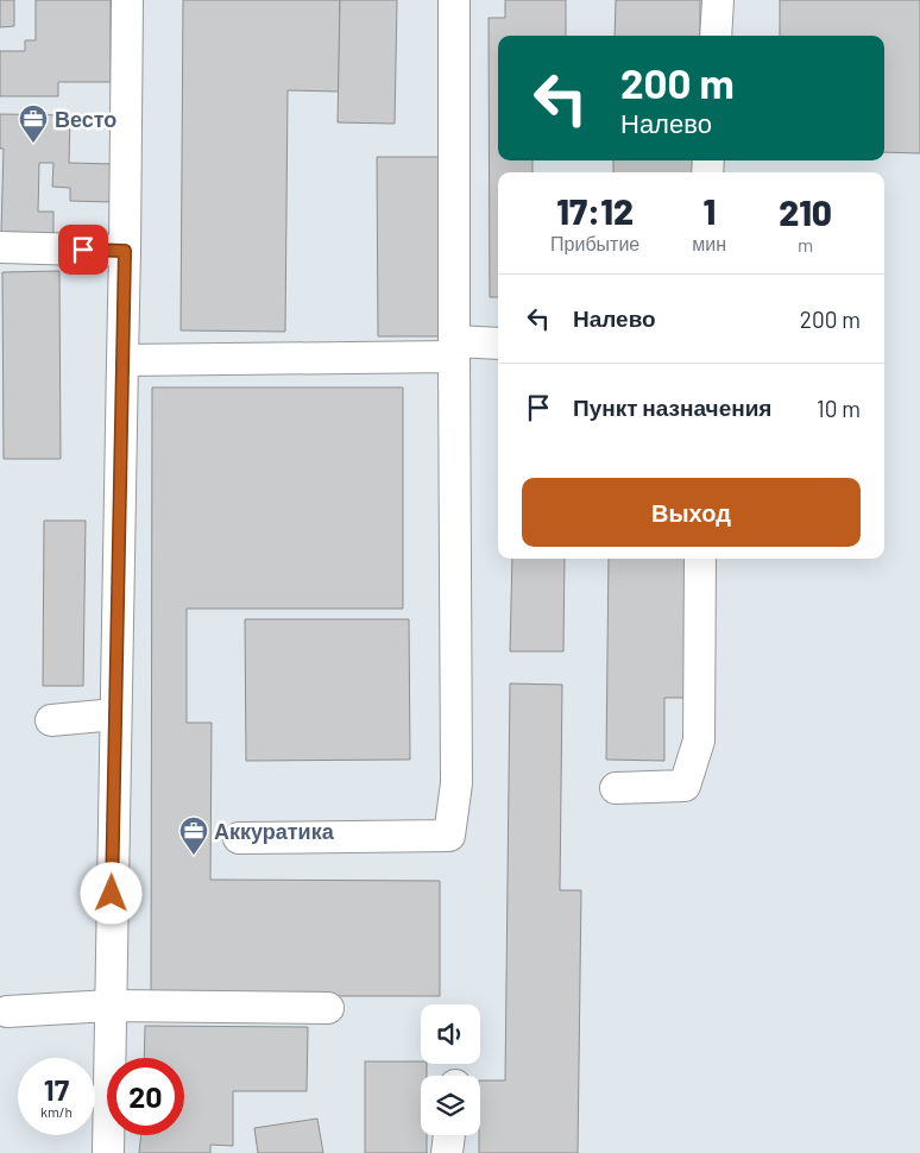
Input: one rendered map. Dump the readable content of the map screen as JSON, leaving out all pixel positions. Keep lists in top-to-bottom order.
{
  "places": {
    "office": ["Весто", "Аккуратика"]
  },
  "page": {
    "turn": ["200 m", "Налево"],
    "eta": [
      "17:12",
      "Прибытие",
      "1",
      "мин",
      "210",
      "m"
    ],
    "list": [
      {
        "name": "Налево",
        "value": "200 m"
      },
      {
        "name": "Пункт назначения",
        "value": "10 m"
      }
    ],
    "buttons": "Выход",
    "speed": "17 km/h",
    "limit": "20"
  }
}
